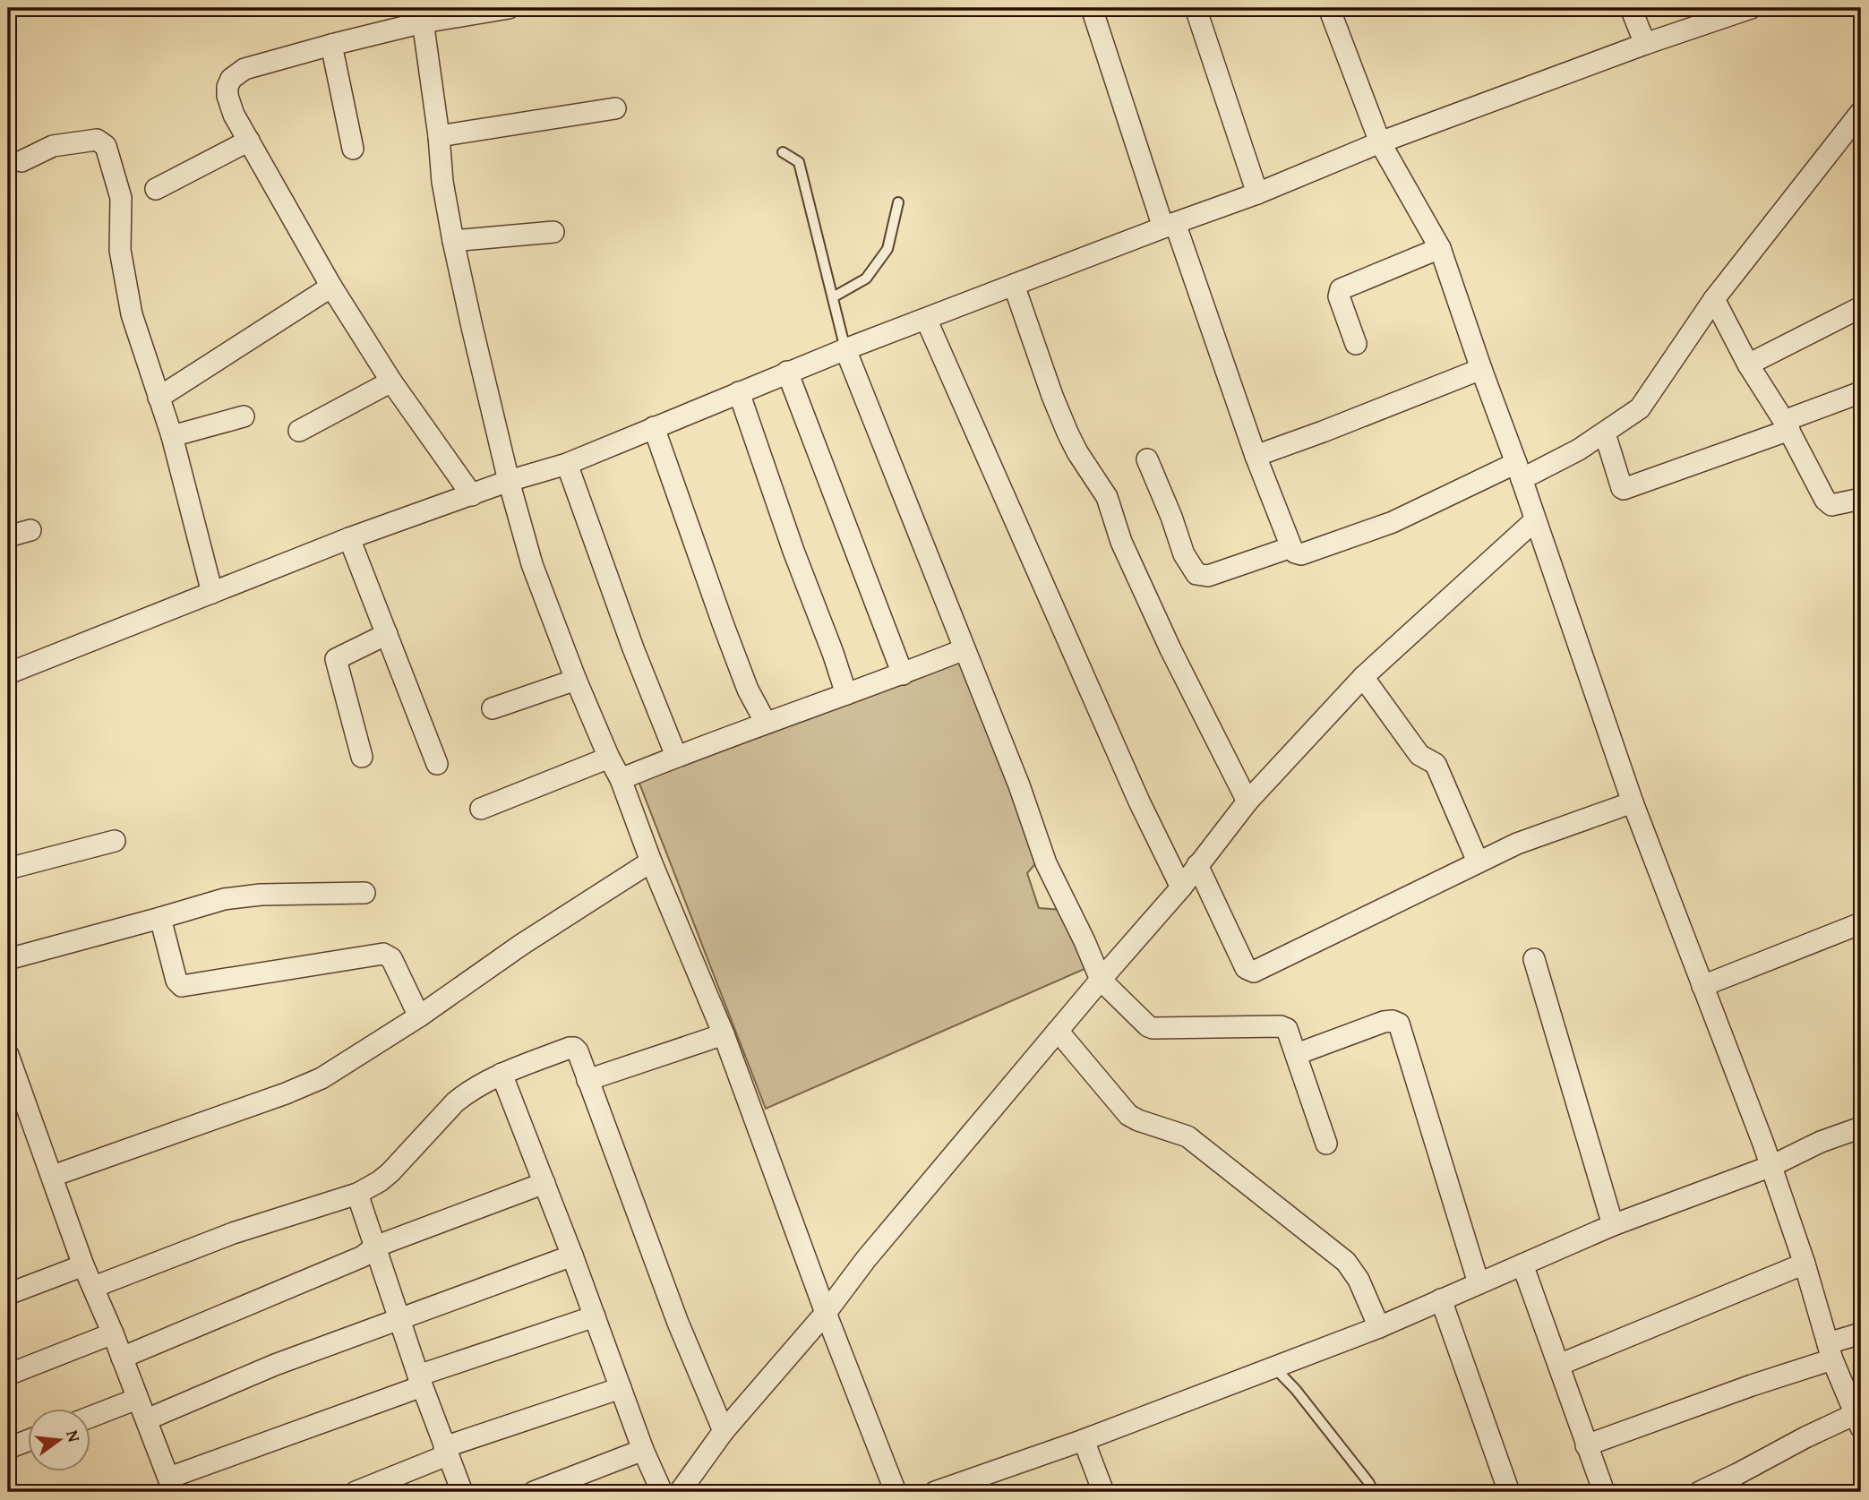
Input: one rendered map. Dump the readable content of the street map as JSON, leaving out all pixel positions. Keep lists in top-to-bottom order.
{
  "north": "right"
}
